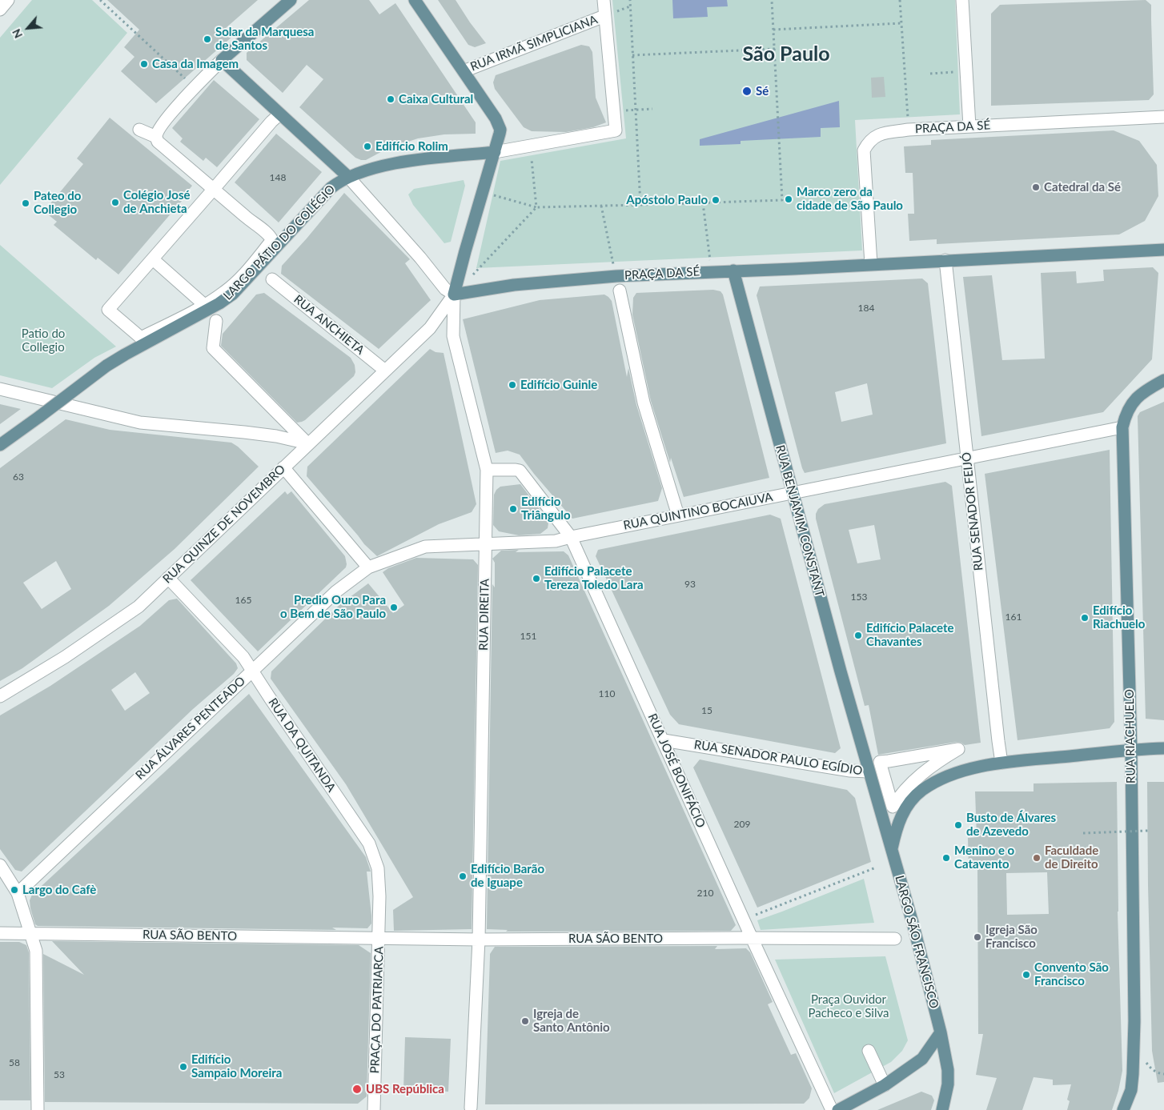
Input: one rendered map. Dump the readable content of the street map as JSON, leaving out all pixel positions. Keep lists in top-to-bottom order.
{
  "streets": {
    "main road": [
      "PRAÇA DA SÉ",
      "LARGO PÁTIO DO COLÉGIO",
      "RUA BENJAMIM CONSTANT",
      "RUA RIACHUELO",
      "LARGO SÃO FRANCISCO"
    ],
    "street": [
      "RUA IRMÃ SIMPLICIANA",
      "RUA ANCHIETA",
      "RUA QUINTINO BOCAIUVA",
      "RUA SENADOR FEIJÓ",
      "RUA QUINZE DE NOVEMBRO",
      "RUA DIREITA",
      "RUA ÁLVARES PENTEADO",
      "RUA DA QUITANDA",
      "RUA SENADOR PAULO EGÍDIO",
      "RUA JOSÉ BONIFÁCIO",
      "RUA SÃO BENTO",
      "PRAÇA DO PATRIARCA"
    ]
  },
  "crossings": [
    ["PRAÇA DA SÉ", "RUA SENADOR FEIJÓ"],
    ["PRAÇA DA SÉ", "RUA BENJAMIM CONSTANT"],
    ["PRAÇA DA SÉ", "RUA QUINZE DE NOVEMBRO"],
    ["PRAÇA DA SÉ", "RUA DIREITA"],
    ["RUA ANCHIETA", "RUA QUINZE DE NOVEMBRO"],
    ["RUA QUINTINO BOCAIUVA", "RUA SENADOR FEIJÓ"],
    ["RUA QUINTINO BOCAIUVA", "RUA BENJAMIM CONSTANT"],
    ["RUA QUINTINO BOCAIUVA", "RUA DIREITA"],
    ["RUA QUINTINO BOCAIUVA", "RUA ÁLVARES PENTEADO"],
    ["RUA QUINTINO BOCAIUVA", "RUA RIACHUELO"],
    ["RUA QUINTINO BOCAIUVA", "RUA JOSÉ BONIFÁCIO"],
    ["RUA SENADOR FEIJÓ", "LARGO SÃO FRANCISCO"],
    ["RUA BENJAMIM CONSTANT", "RUA SENADOR PAULO EGÍDIO"],
    ["RUA BENJAMIM CONSTANT", "LARGO SÃO FRANCISCO"],
    ["RUA QUINZE DE NOVEMBRO", "RUA DIREITA"],
    ["RUA QUINZE DE NOVEMBRO", "RUA DA QUITANDA"],
    ["RUA DIREITA", "RUA ÁLVARES PENTEADO"],
    ["RUA DIREITA", "RUA JOSÉ BONIFÁCIO"],
    ["RUA DIREITA", "RUA SÃO BENTO"],
    ["RUA DIREITA", "PRAÇA DO PATRIARCA"],
    ["RUA ÁLVARES PENTEADO", "RUA DA QUITANDA"],
    ["RUA RIACHUELO", "LARGO SÃO FRANCISCO"],
    ["RUA DA QUITANDA", "RUA SÃO BENTO"],
    ["RUA DA QUITANDA", "PRAÇA DO PATRIARCA"],
    ["RUA SENADOR PAULO EGÍDIO", "RUA JOSÉ BONIFÁCIO"],
    ["RUA SENADOR PAULO EGÍDIO", "LARGO SÃO FRANCISCO"],
    ["RUA JOSÉ BONIFÁCIO", "RUA SÃO BENTO"],
    ["RUA SÃO BENTO", "PRAÇA DO PATRIARCA"]
  ],
  "districts": ["São Paulo"],
  "parks": ["Patio do Collegio", "Praça Ouvidor Pacheco e Silva"],
  "places": [
    "Solar da Marquesa de Santos",
    "Casa da Imagem",
    "Sé",
    "Caixa Cultural",
    "Edifício Rolim",
    "Catedral da Sé",
    "Marco zero da cidade de São Paulo",
    "Apóstolo Paulo",
    "Colégio José de Anchieta",
    "Pateo do Collegio",
    "Edifício Guinle",
    "Edifício Triângulo",
    "Edifício Palacete Tereza Toledo Lara",
    "Predio Ouro Para o Bem de São Paulo",
    "Edifício Riachuelo",
    "Edifício Palacete Chavantes",
    "Busto de Álvares de Azevedo",
    "Menino e o Catavento",
    "Faculdade de Direito",
    "Edifício Barão de Iguape",
    "Largo do Cafè",
    "Igreja São Francisco",
    "Convento São Francisco",
    "Igreja de Santo Antônio",
    "Edifício Sampaio Moreira",
    "UBS República"
  ],
  "house_numbers": [
    "148",
    "184",
    "63",
    "93",
    "153",
    "165",
    "161",
    "151",
    "110",
    "15",
    "209",
    "210",
    "58",
    "53"
  ],
  "north": "bottom left"
}
